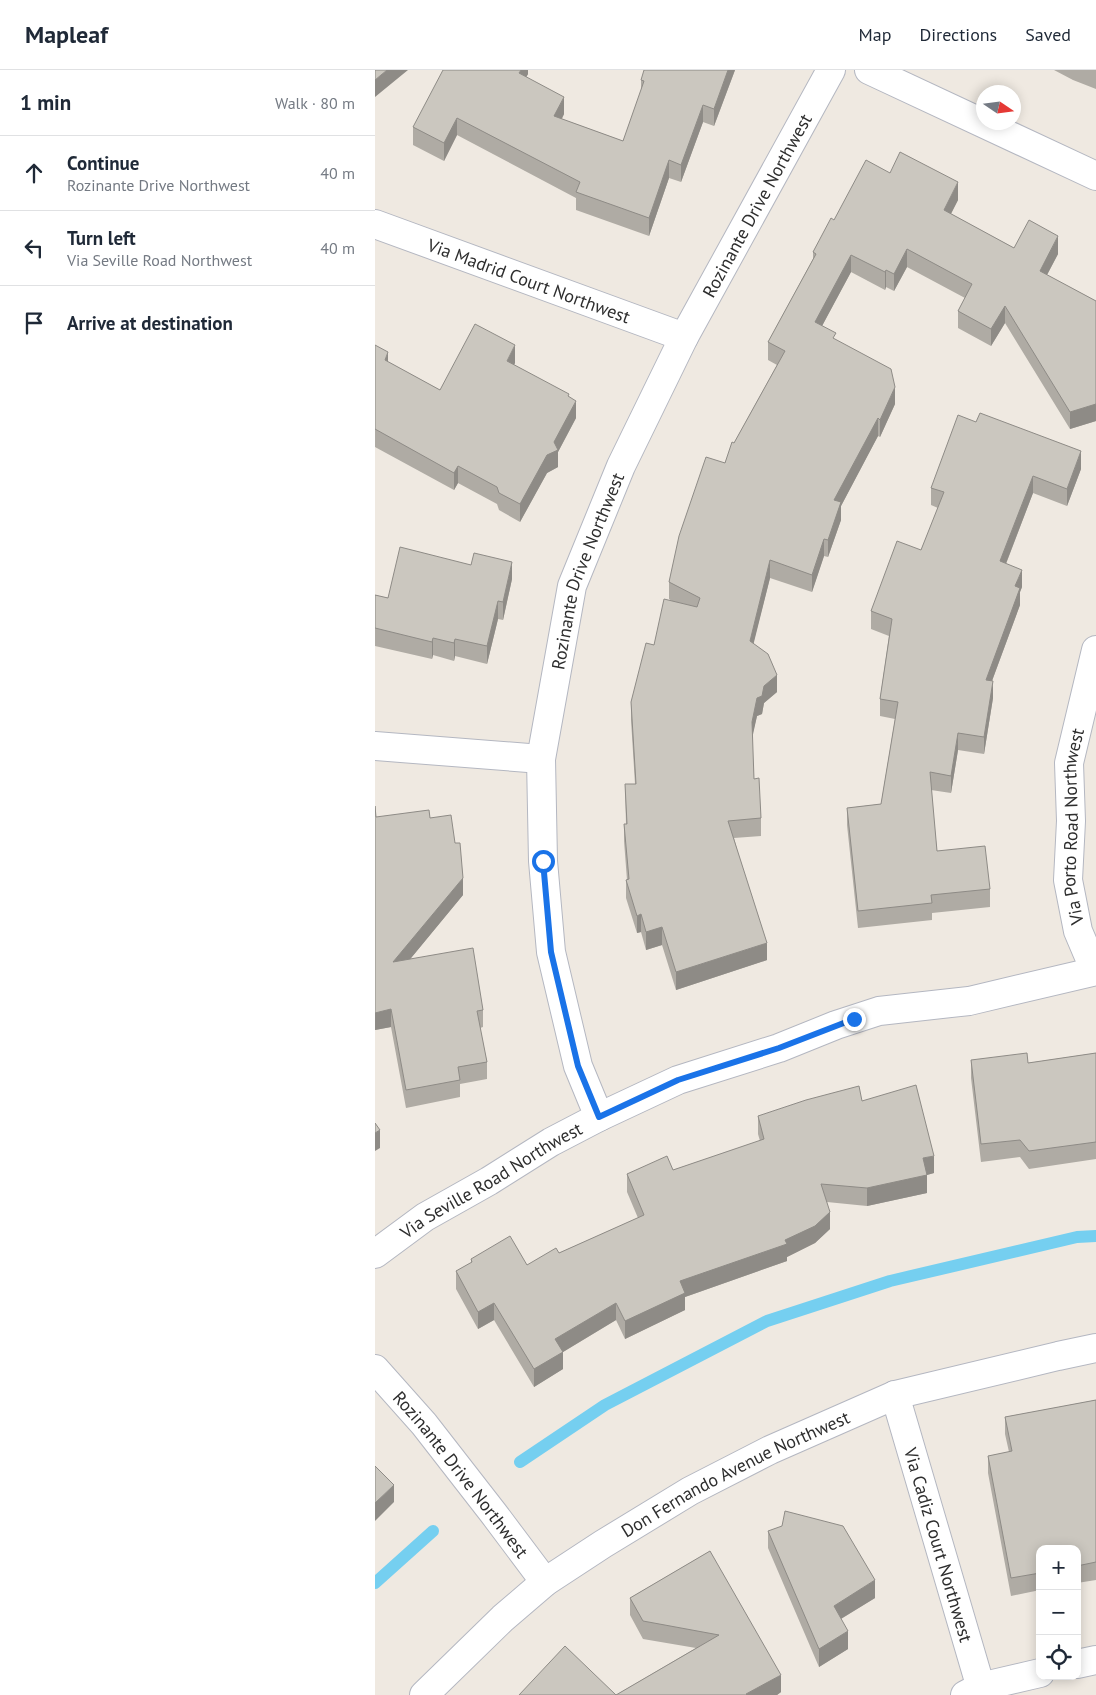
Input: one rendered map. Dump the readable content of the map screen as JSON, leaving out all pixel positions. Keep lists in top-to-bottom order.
{
  "streets": {
    "street": [
      "Rozinante Drive Northwest",
      "Via Madrid Court Northwest",
      "Via Porto Road Northwest",
      "Via Seville Road Northwest",
      "Don Fernando Avenue Northwest",
      "Via Cadiz Court Northwest"
    ]
  },
  "crossings": [
    ["Rozinante Drive Northwest", "Via Madrid Court Northwest"],
    ["Rozinante Drive Northwest", "Via Seville Road Northwest"],
    ["Rozinante Drive Northwest", "Don Fernando Avenue Northwest"],
    ["Via Porto Road Northwest", "Via Seville Road Northwest"],
    ["Don Fernando Avenue Northwest", "Via Cadiz Court Northwest"]
  ],
  "north": "right",
  "page": {
    "header": "Mapleaf",
    "nav": ["Map", "Directions", "Saved"],
    "heading": ["1 min", "Walk · 80 m"],
    "list": [
      ["Continue", "Rozinante Drive Northwest", "40 m"],
      ["Turn left", "Via Seville Road Northwest", "40 m"],
      "Arrive at destination"
    ],
    "map_buttons": ["+", "−"]
  }
}
